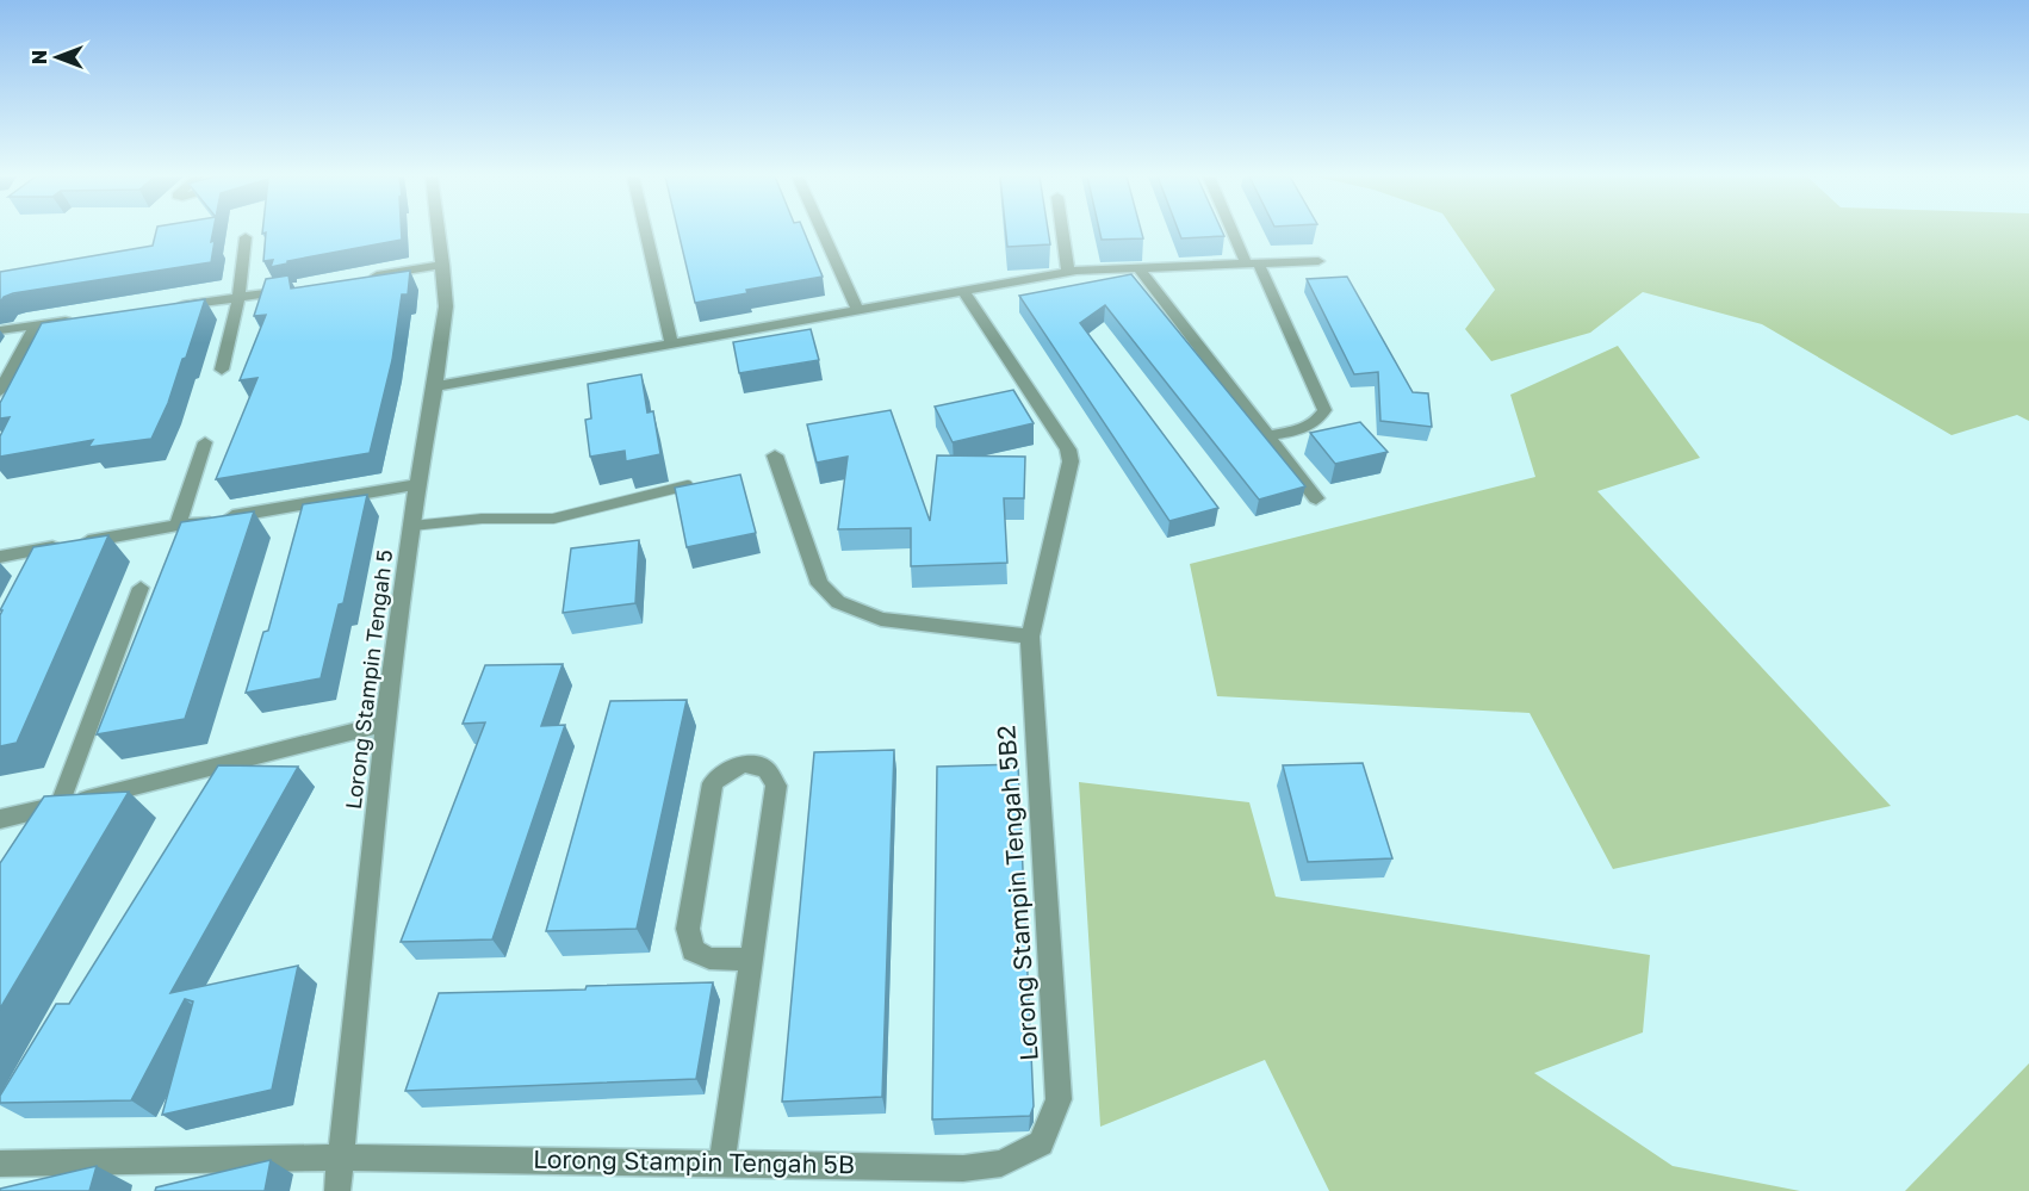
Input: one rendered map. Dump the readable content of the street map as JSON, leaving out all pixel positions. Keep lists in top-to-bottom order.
{
  "streets": {
    "street": ["Lorong Stampin Tengah 5", "Lorong Stampin Tengah 5B2", "Lorong Stampin Tengah 5B"]
  },
  "crossings": [
    ["Lorong Stampin Tengah 5", "Lorong Stampin Tengah 5B"],
    ["Lorong Stampin Tengah 5B2", "Lorong Stampin Tengah 5B"]
  ],
  "north": "left"
}
